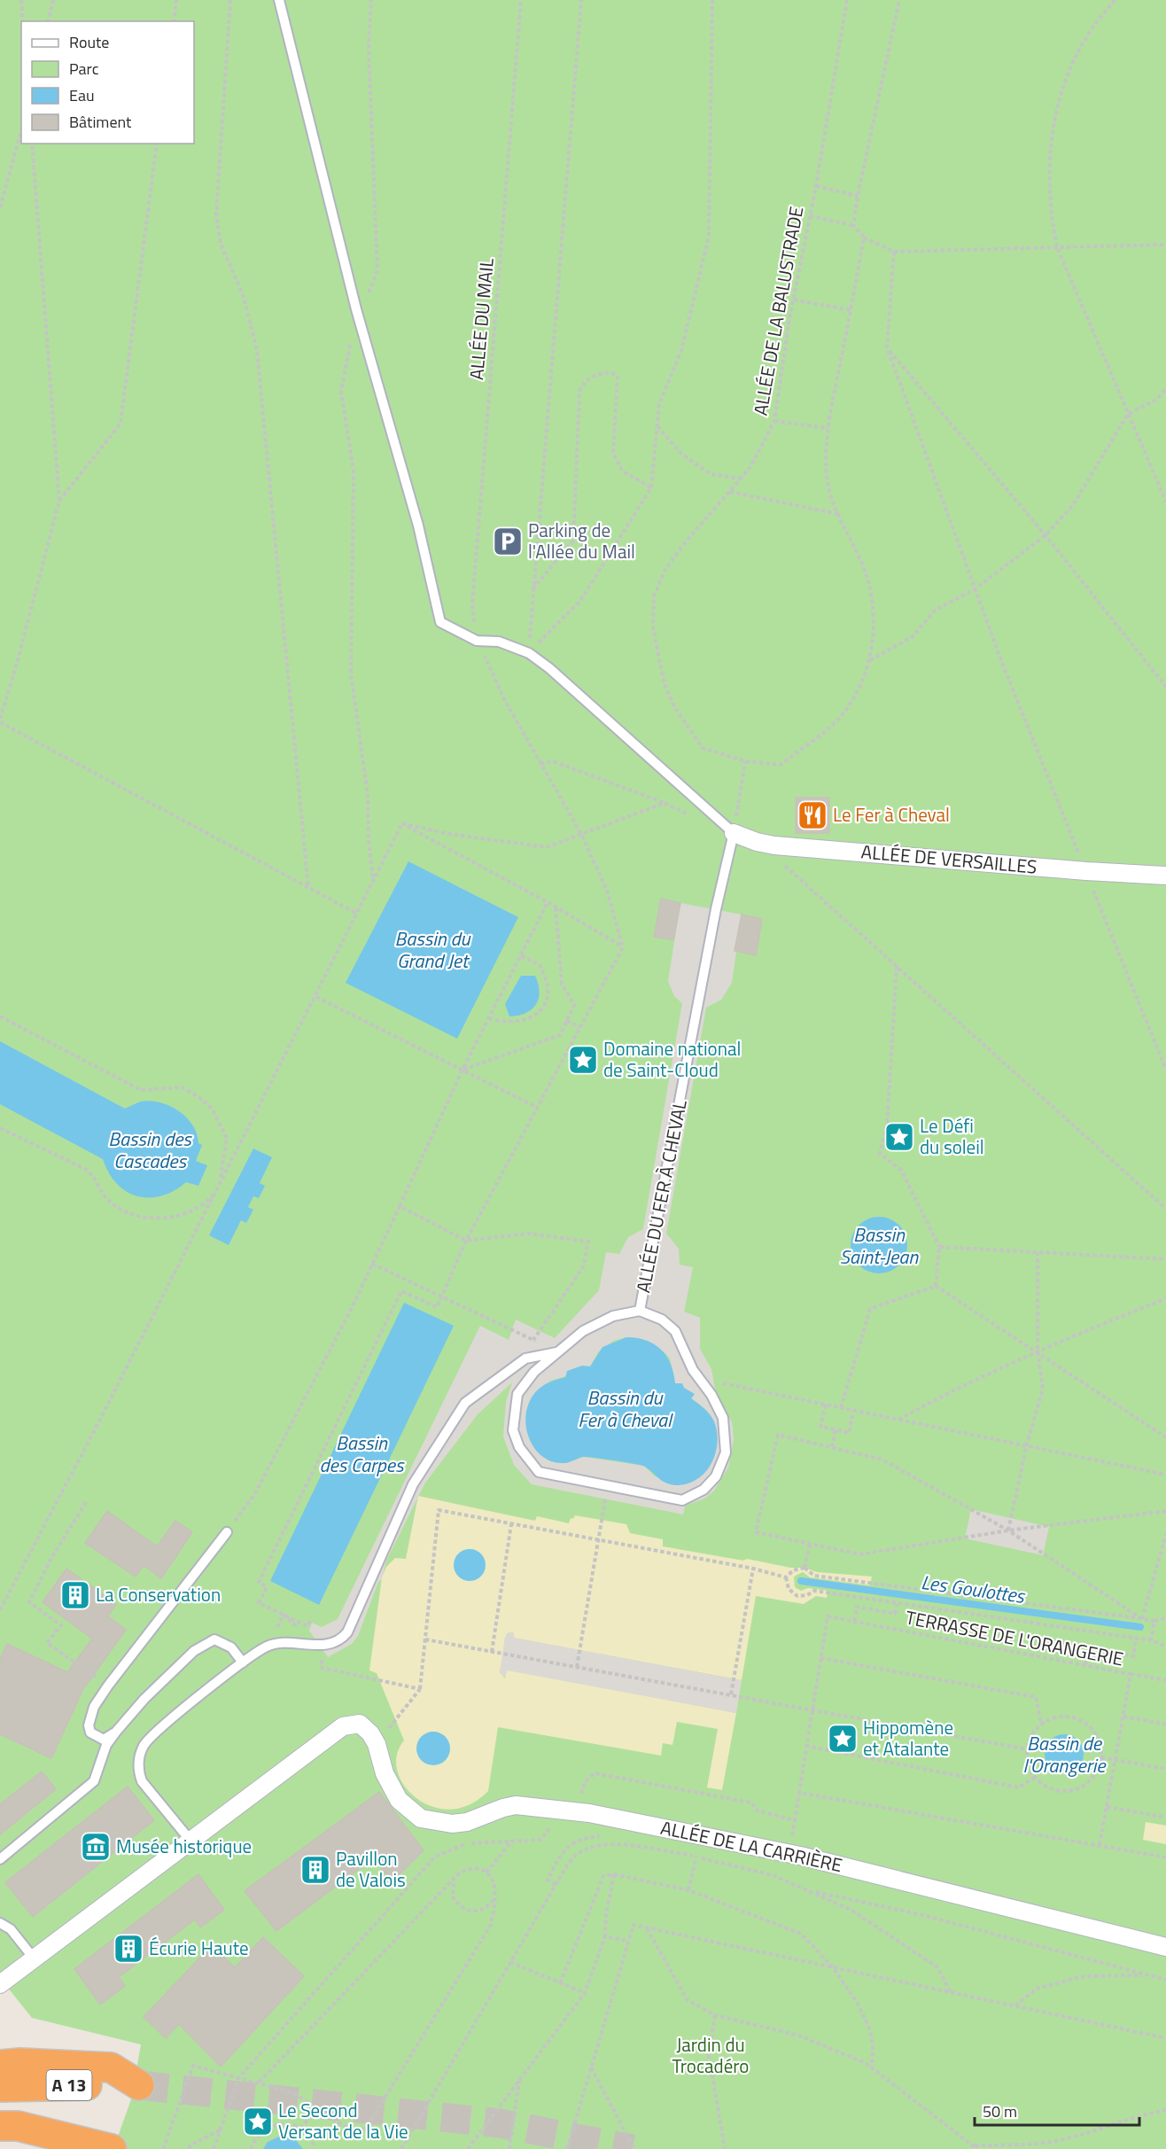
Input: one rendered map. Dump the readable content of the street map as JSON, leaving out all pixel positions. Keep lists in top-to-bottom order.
{
  "streets": {
    "highway": ["A 13"],
    "street": ["ALLÉE DE VERSAILLES", "ALLÉE DE LA CARRIÈRE"],
    "lane": ["ALLÉE DU FER À CHEVAL"],
    "path": ["ALLÉE DE LA BALUSTRADE", "ALLÉE DU MAIL", "TERRASSE DE L'ORANGERIE"]
  },
  "crossings": [
    ["ALLÉE DE VERSAILLES", "ALLÉE DU FER À CHEVAL"],
    ["TERRASSE DE L'ORANGERIE", "ALLÉE DE LA CARRIÈRE"]
  ],
  "water": [
    "Bassin du Grand Jet",
    "Bassin des Cascades",
    "Bassin Saint-Jean",
    "Bassin du Fer à Cheval",
    "Bassin des Carpes",
    "Les Goulottes",
    "Bassin de l'Orangerie"
  ],
  "parks": ["Jardin du Trocadéro"],
  "places": {
    "parking": ["Parking de l'Allée du Mail"],
    "restaurant": ["Le Fer à Cheval"],
    "place": [
      "Domaine national de Saint-Cloud",
      "Le Défi du soleil",
      "Hippomène et Atalante",
      "Le Second Versant de la Vie"
    ],
    "building": ["La Conservation", "Pavillon de Valois", "Écurie Haute"],
    "museum": ["Musée historique"]
  },
  "legend": [
    "Route",
    "Parc",
    "Eau",
    "Bâtiment"
  ],
  "scale_bar": "50 m"
}
